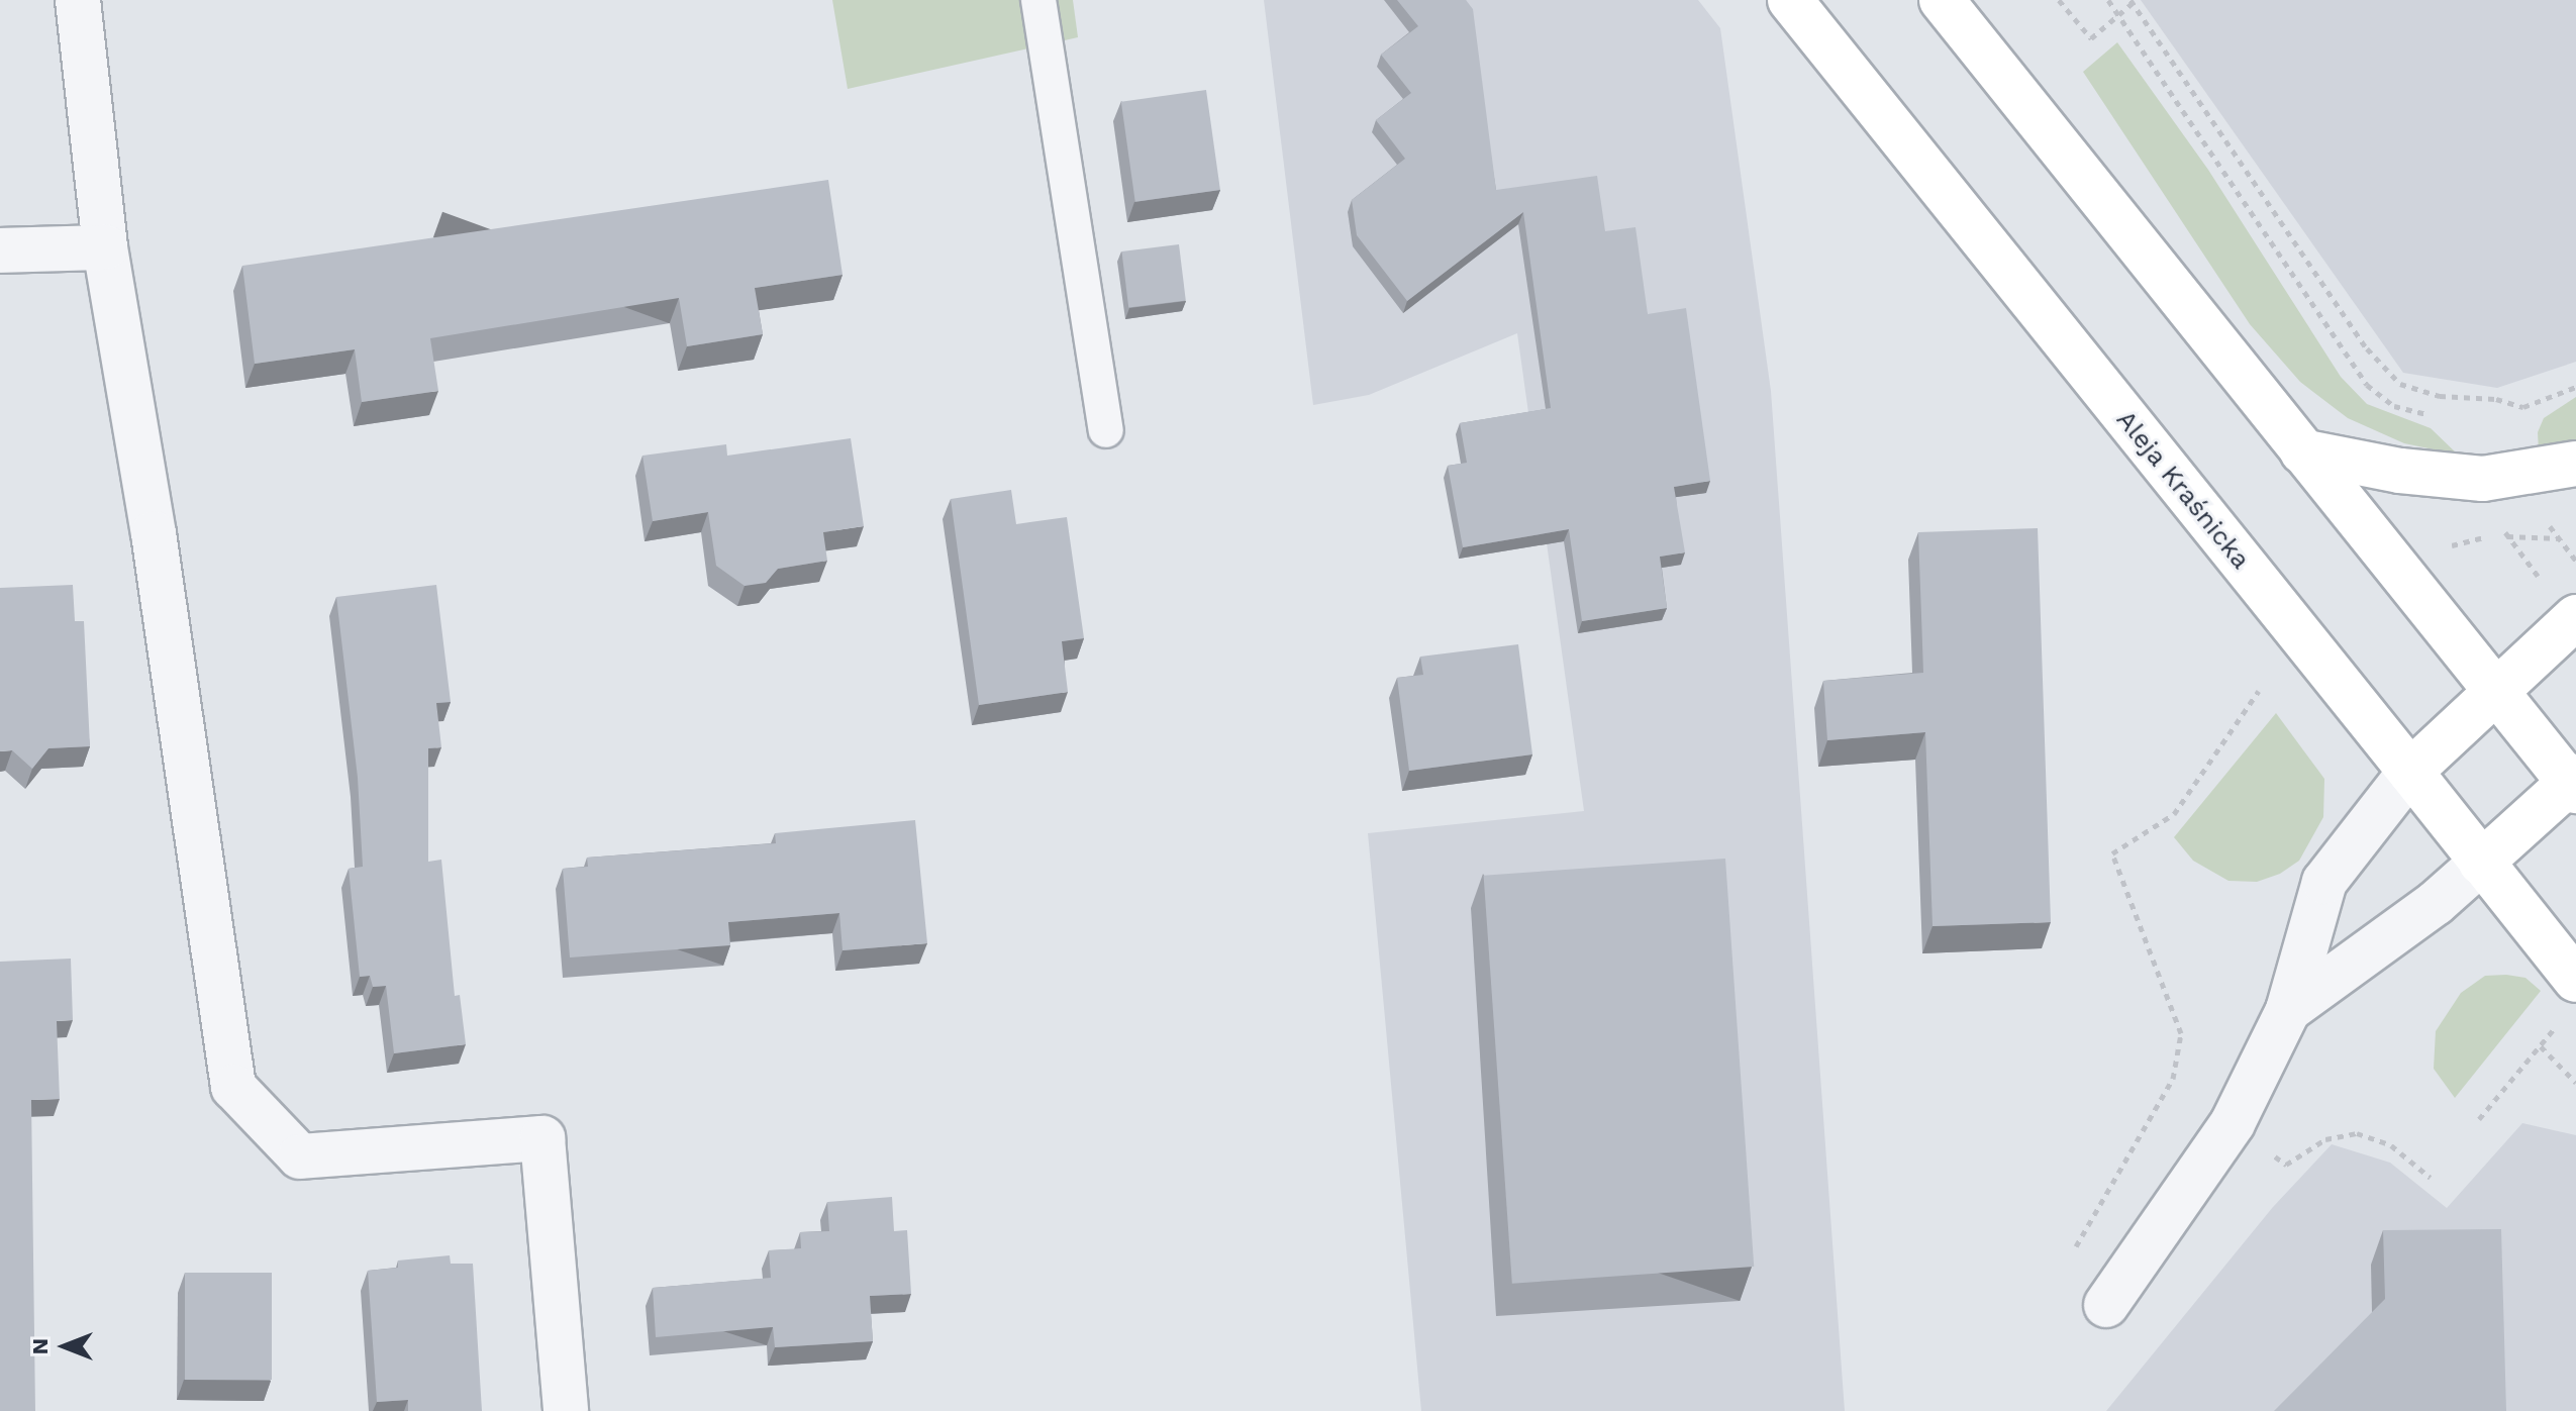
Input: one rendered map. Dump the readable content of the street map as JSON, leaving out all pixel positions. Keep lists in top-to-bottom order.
{
  "streets": {
    "main road": ["Aleja Kraśnicka"]
  },
  "north": "left"
}
